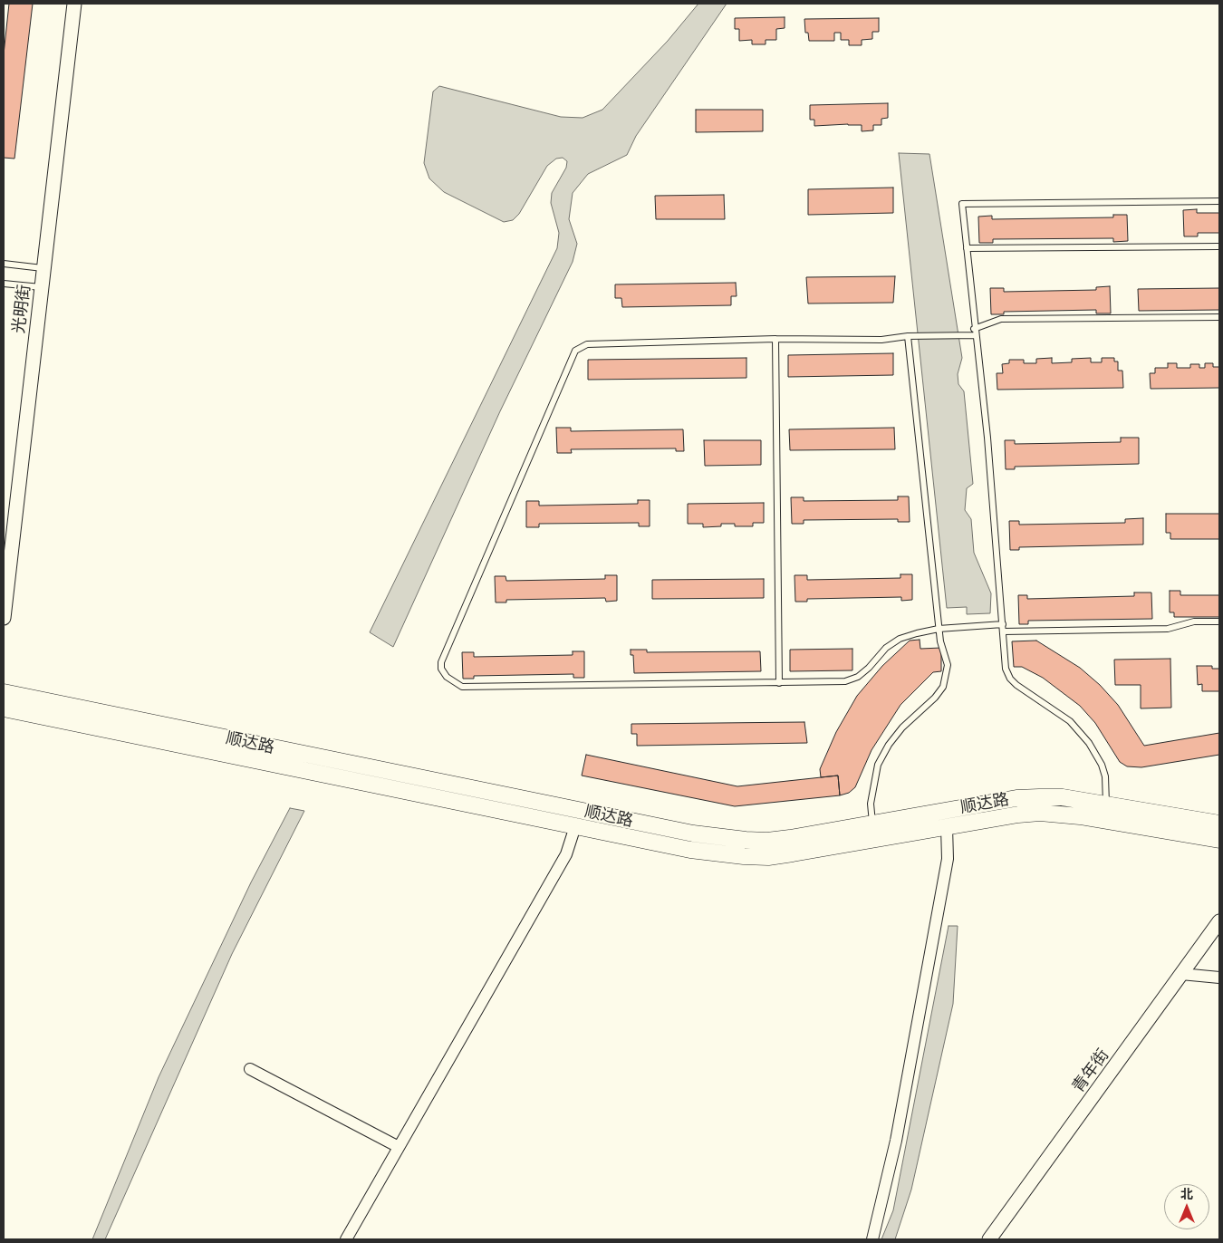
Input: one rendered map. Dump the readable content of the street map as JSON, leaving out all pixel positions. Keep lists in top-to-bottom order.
{
  "streets": {
    "main road": ["顺达路"],
    "street": ["光明街", "青年街"]
  },
  "north": "top"
}
